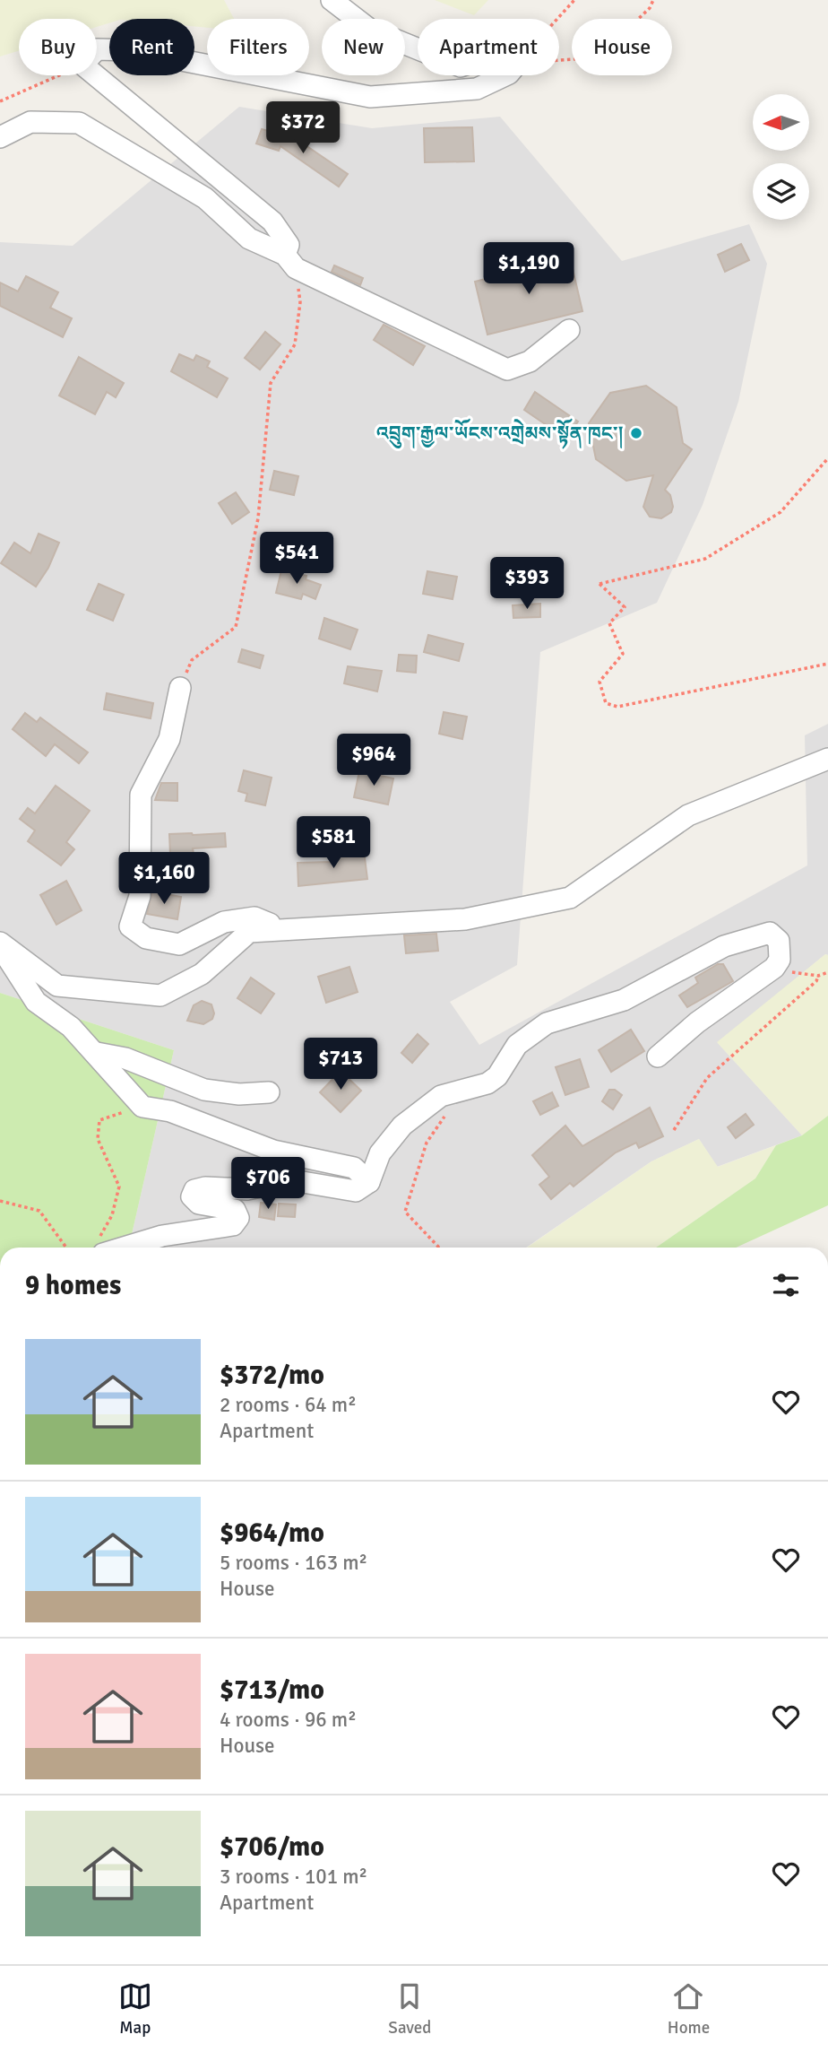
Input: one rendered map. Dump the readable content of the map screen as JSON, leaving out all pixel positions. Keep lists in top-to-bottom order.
{
  "places": ["འབྲུག་རྒྱལ་ཡོངས་འགྲེམས་སྟོན་ཁང་།"],
  "north": "left",
  "page": {
    "chip": [
      "Buy",
      "Rent",
      "Filters",
      "New",
      "Apartment",
      "House"
    ],
    "price": [
      "$372",
      "$1,190",
      "$541",
      "$393",
      "$964",
      "$581",
      "$1,160",
      "$713",
      "$706"
    ],
    "heading": "9 homes",
    "list": [
      {
        "name": "$372/mo",
        "note": "2 rooms · 64 m² · Apartment"
      },
      {
        "name": "$964/mo",
        "note": "5 rooms · 163 m² · House"
      },
      {
        "name": "$713/mo",
        "note": "4 rooms · 96 m² · House"
      },
      {
        "name": "$706/mo",
        "note": "3 rooms · 101 m² · Apartment"
      }
    ],
    "tabs": ["Map", "Saved", "Home"]
  }
}
